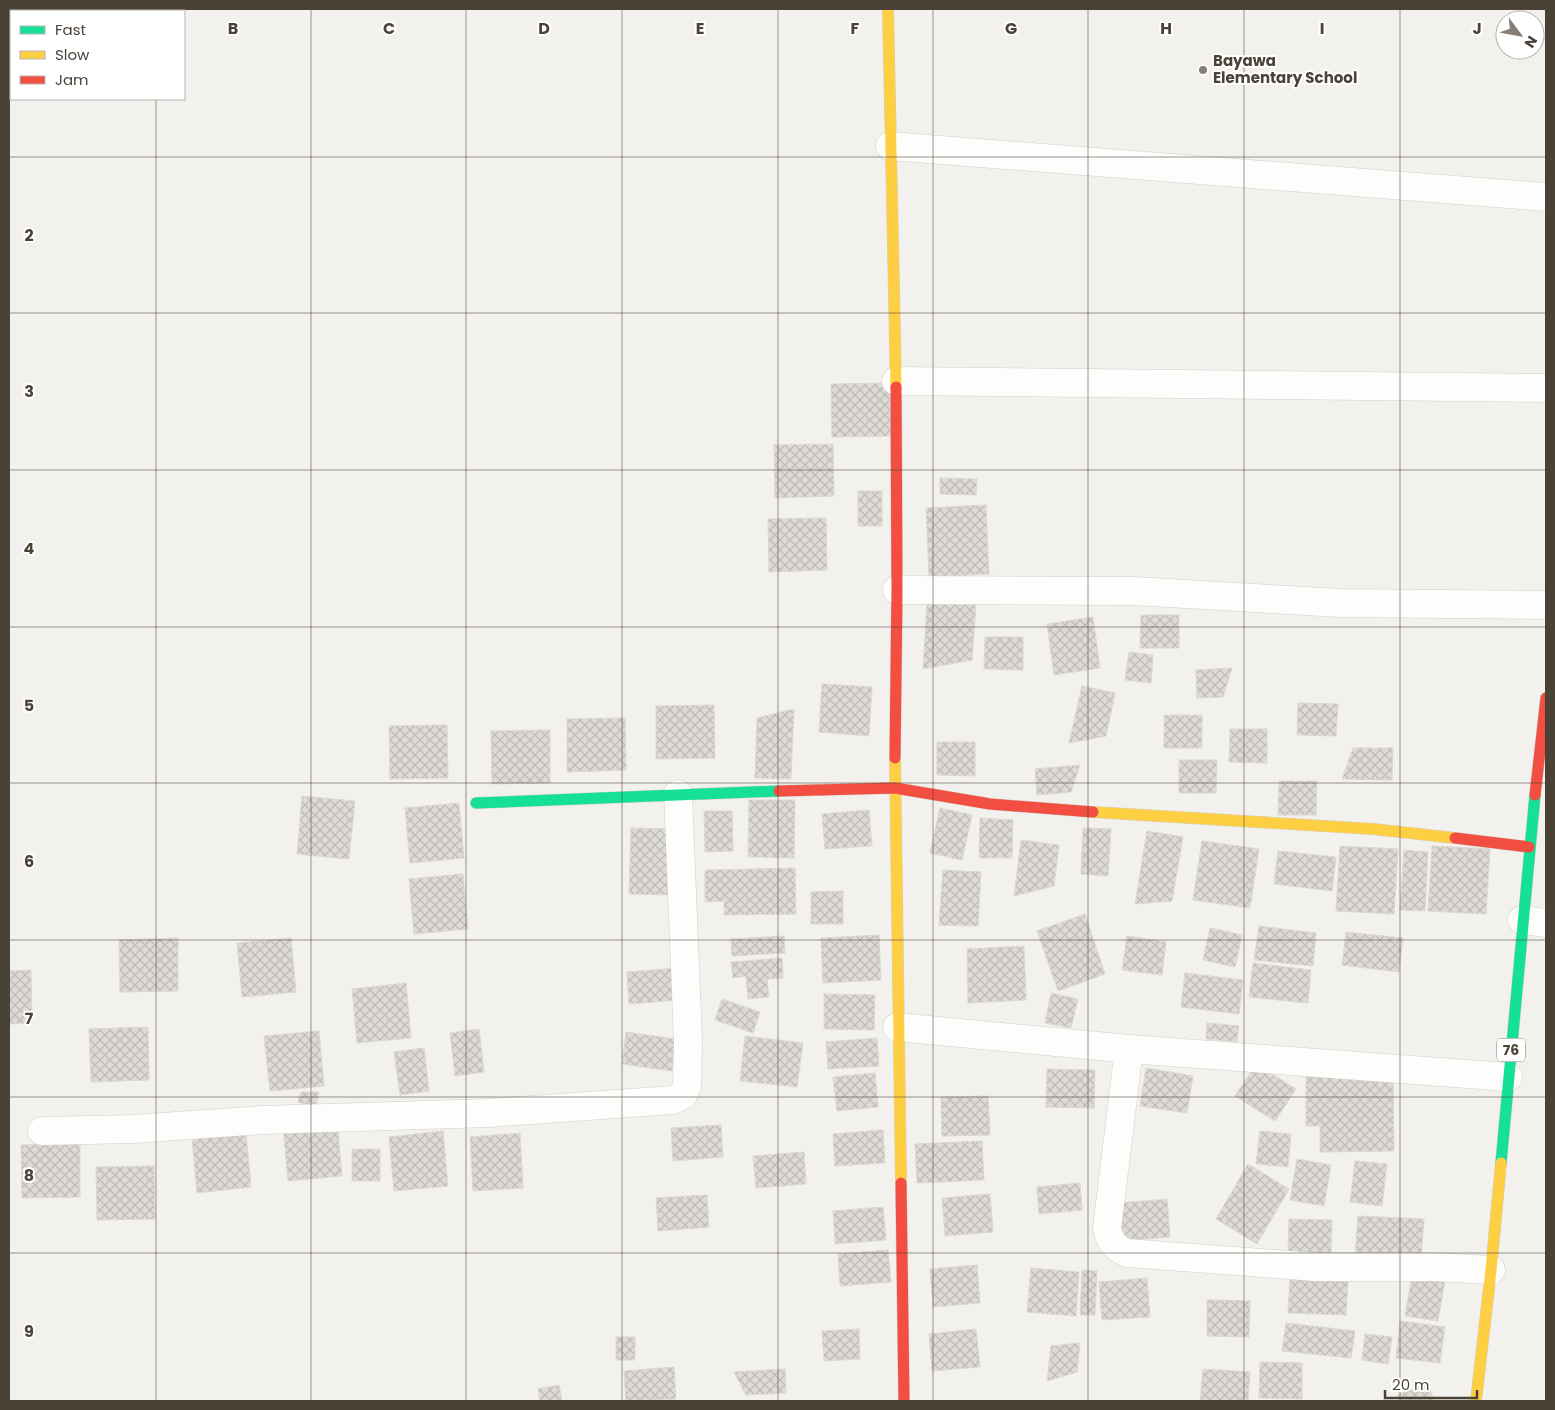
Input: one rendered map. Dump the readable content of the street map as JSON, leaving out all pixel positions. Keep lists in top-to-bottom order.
{
  "streets": {
    "main road": ["76"]
  },
  "places": ["Bayawa Elementary School"],
  "legend": ["Fast", "Slow", "Jam"],
  "scale_bar": "20 m",
  "north": "bottom right",
  "grid": {
    "columns": [
      "B",
      "C",
      "D",
      "E",
      "F",
      "G",
      "H",
      "I",
      "J"
    ],
    "rows": [
      "2",
      "3",
      "4",
      "5",
      "6",
      "7",
      "8",
      "9"
    ]
  }
}
